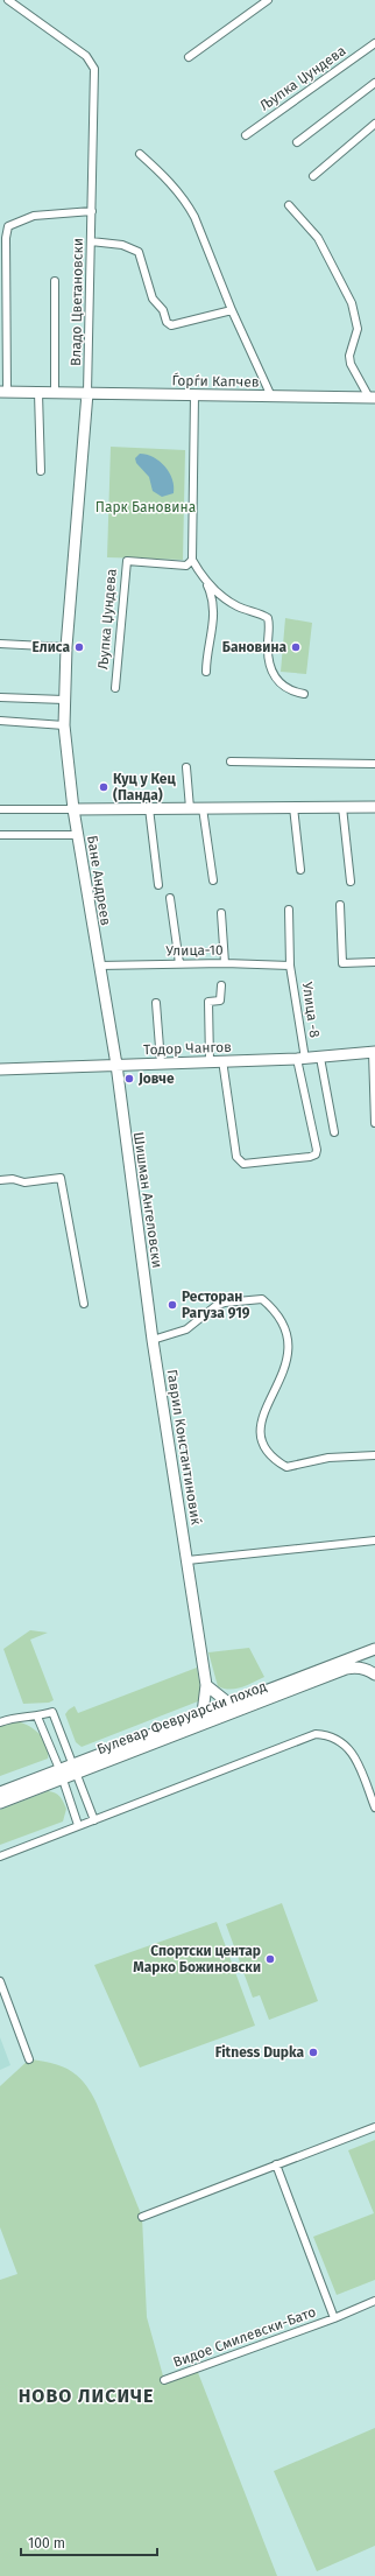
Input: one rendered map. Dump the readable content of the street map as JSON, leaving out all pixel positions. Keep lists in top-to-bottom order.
{
  "streets": {
    "street": [
      "Љупка Џундева",
      "Владо Цветановски",
      "Ѓорѓи Капчев",
      "Бане Андреев",
      "Улица-10",
      "Улица -8",
      "Тодор Чангов",
      "Шишман Ангеловски",
      "Гаврил Константиновиќ",
      "Булевар Февруарски поход",
      "Видое Смилевски-Бато"
    ]
  },
  "crossings": [
    ["Владо Цветановски", "Ѓорѓи Капчев"],
    ["Бане Андреев", "Улица-10"],
    ["Бане Андреев", "Тодор Чангов"],
    ["Бане Андреев", "Шишман Ангеловски"],
    ["Улица-10", "Улица -8"],
    ["Улица -8", "Тодор Чангов"],
    ["Тодор Чангов", "Шишман Ангеловски"],
    ["Шишман Ангеловски", "Гаврил Константиновиќ"],
    ["Гаврил Константиновиќ", "Булевар Февруарски поход"]
  ],
  "districts": ["НОВО ЛИСИЧЕ"],
  "parks": ["Парк Бановина"],
  "places": [
    "Елиса",
    "Бановина",
    "Куц у Кец (Панда)",
    "Јовче",
    "Ресторан Рагуза 919",
    "Спортски центар Марко Божиновски",
    "Fitness Dupka"
  ],
  "scale_bar": "100 m"
}
